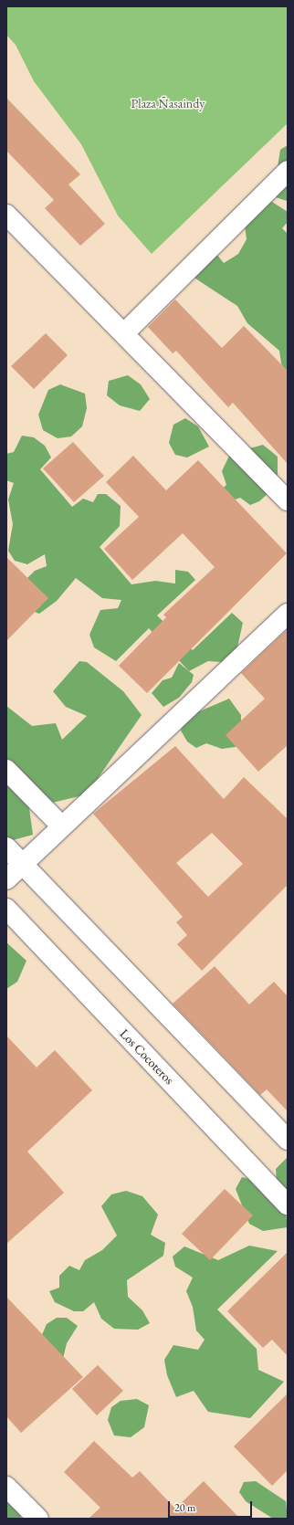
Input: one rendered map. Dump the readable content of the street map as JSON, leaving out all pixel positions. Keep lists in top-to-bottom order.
{
  "streets": {
    "street": ["Los Cocoteros"]
  },
  "parks": ["Plaza Ñasaindy"],
  "scale_bar": "20 m"
}
